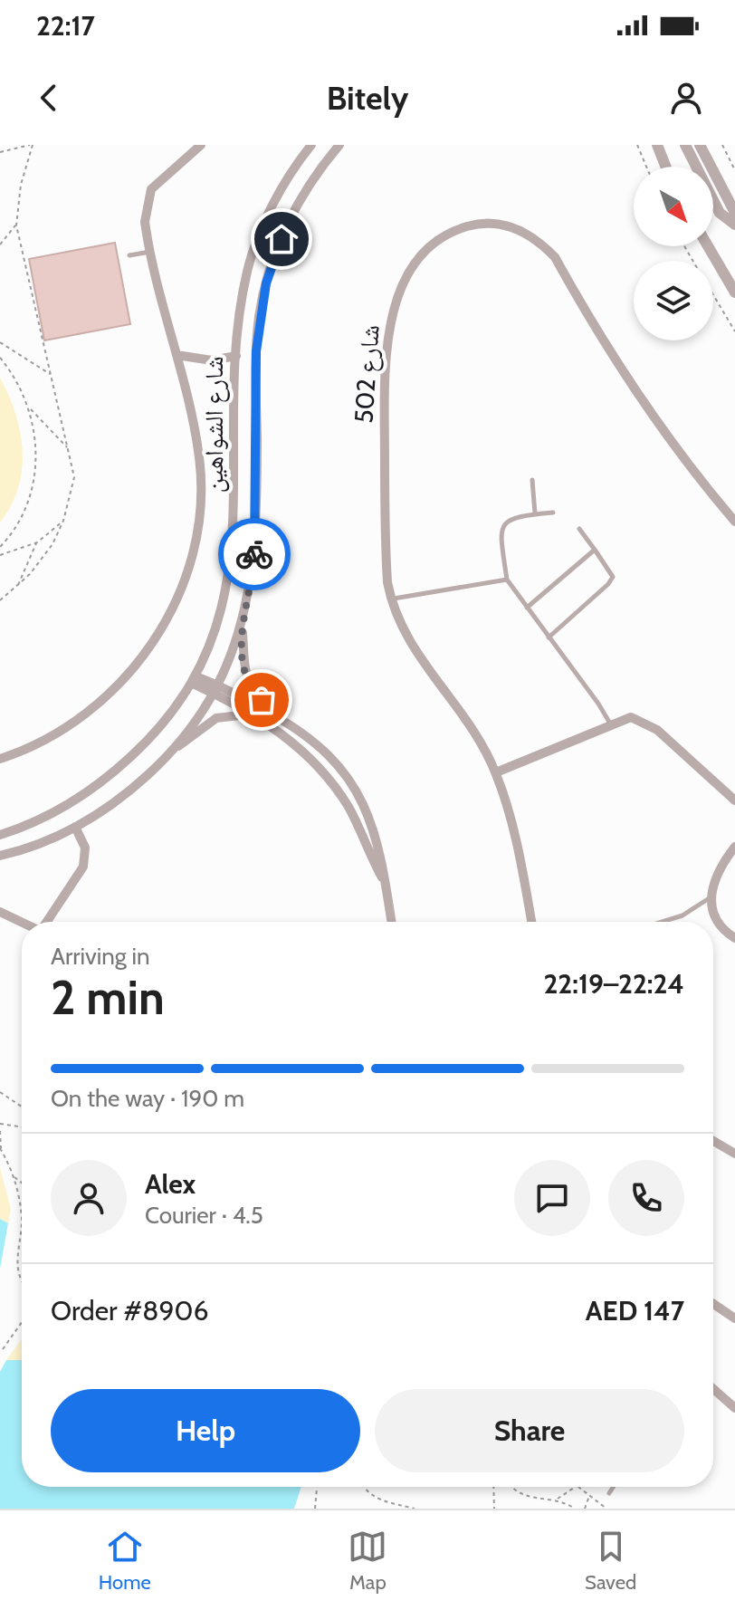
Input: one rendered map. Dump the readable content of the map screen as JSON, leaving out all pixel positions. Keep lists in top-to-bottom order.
{
  "streets": {
    "street": ["شارع 502", "شارع الشواهين"]
  },
  "north": "bottom right",
  "page": {
    "status": "22:17",
    "header": "Bitely",
    "heading": ["2 min", "Arriving in", "22:19–22:24"],
    "panel": [
      "Alex",
      "Courier · 4.5",
      "Order #8906",
      "AED 147"
    ],
    "bar": "On the way · 190 m",
    "buttons": ["Help", "Share"],
    "tabs": ["Home", "Map", "Saved"]
  }
}
